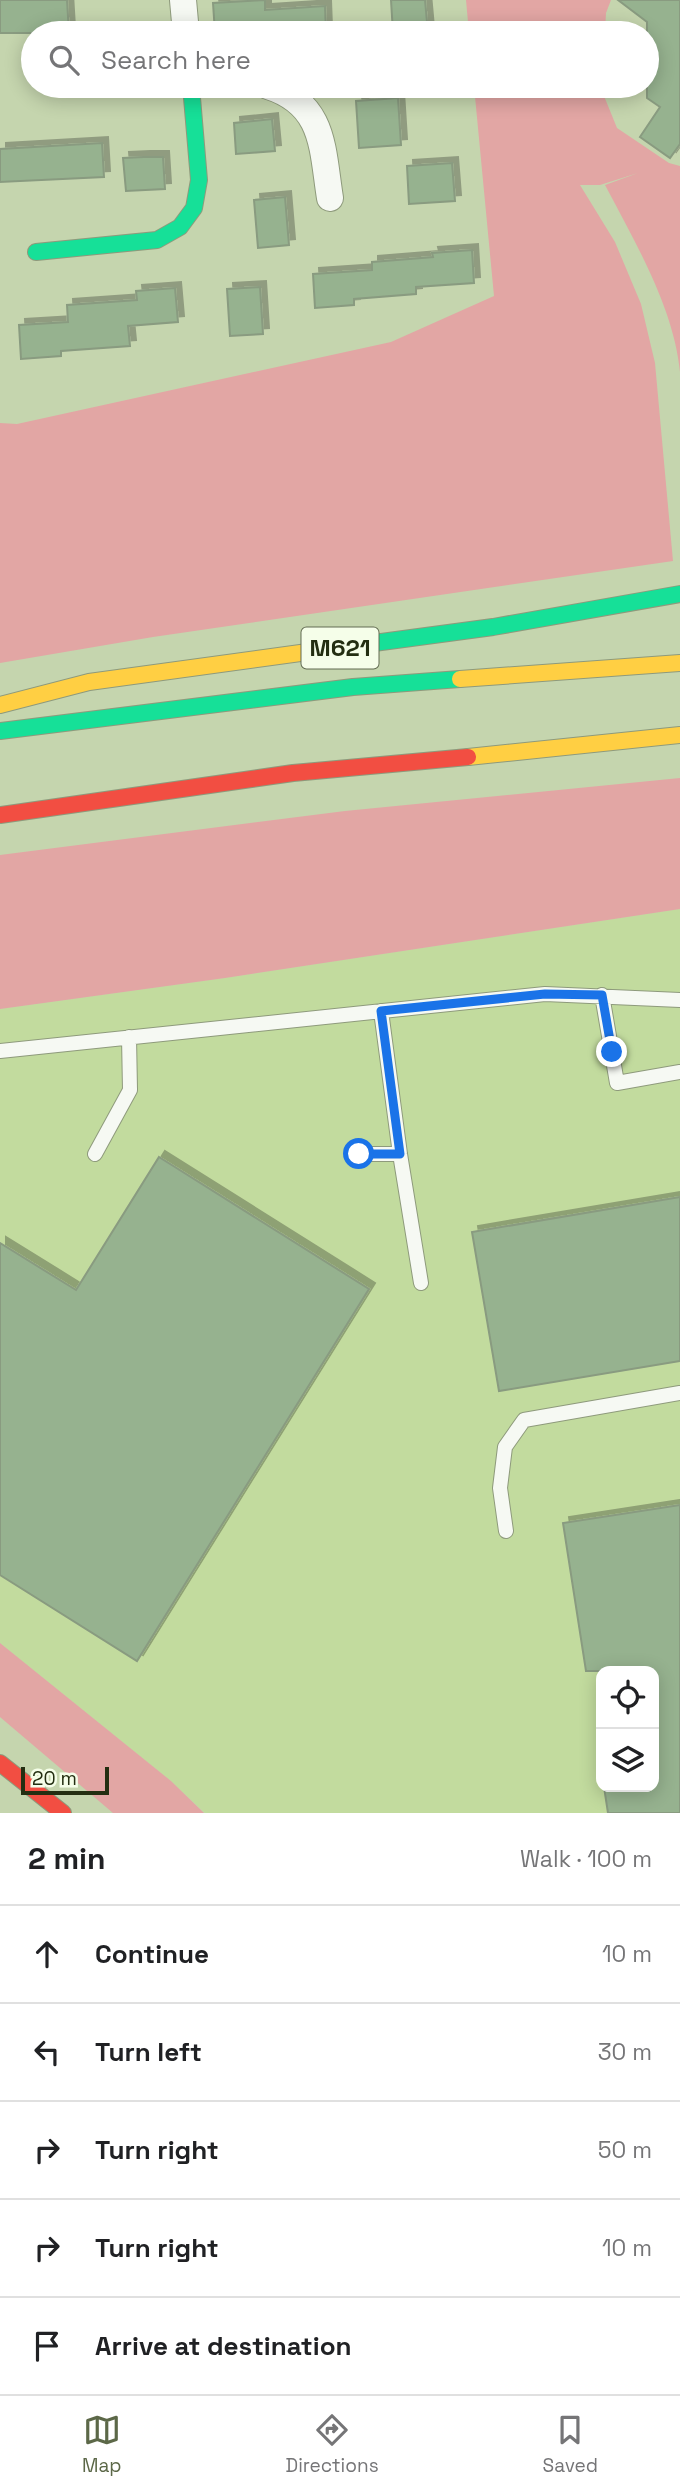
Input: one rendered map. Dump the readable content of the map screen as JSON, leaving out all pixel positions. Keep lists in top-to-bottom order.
{
  "streets": {
    "main road": ["M621"]
  },
  "scale_bar": "20 m",
  "page": {
    "search": "Search here",
    "scale": "20 m",
    "heading": ["2 min", "Walk · 100 m"],
    "list": [
      ["Continue", "10 m"],
      ["Turn left", "30 m"],
      ["Turn right", "50 m"],
      ["Turn right", "10 m"],
      "Arrive at destination"
    ],
    "nav": ["Map", "Directions", "Saved"]
  }
}
